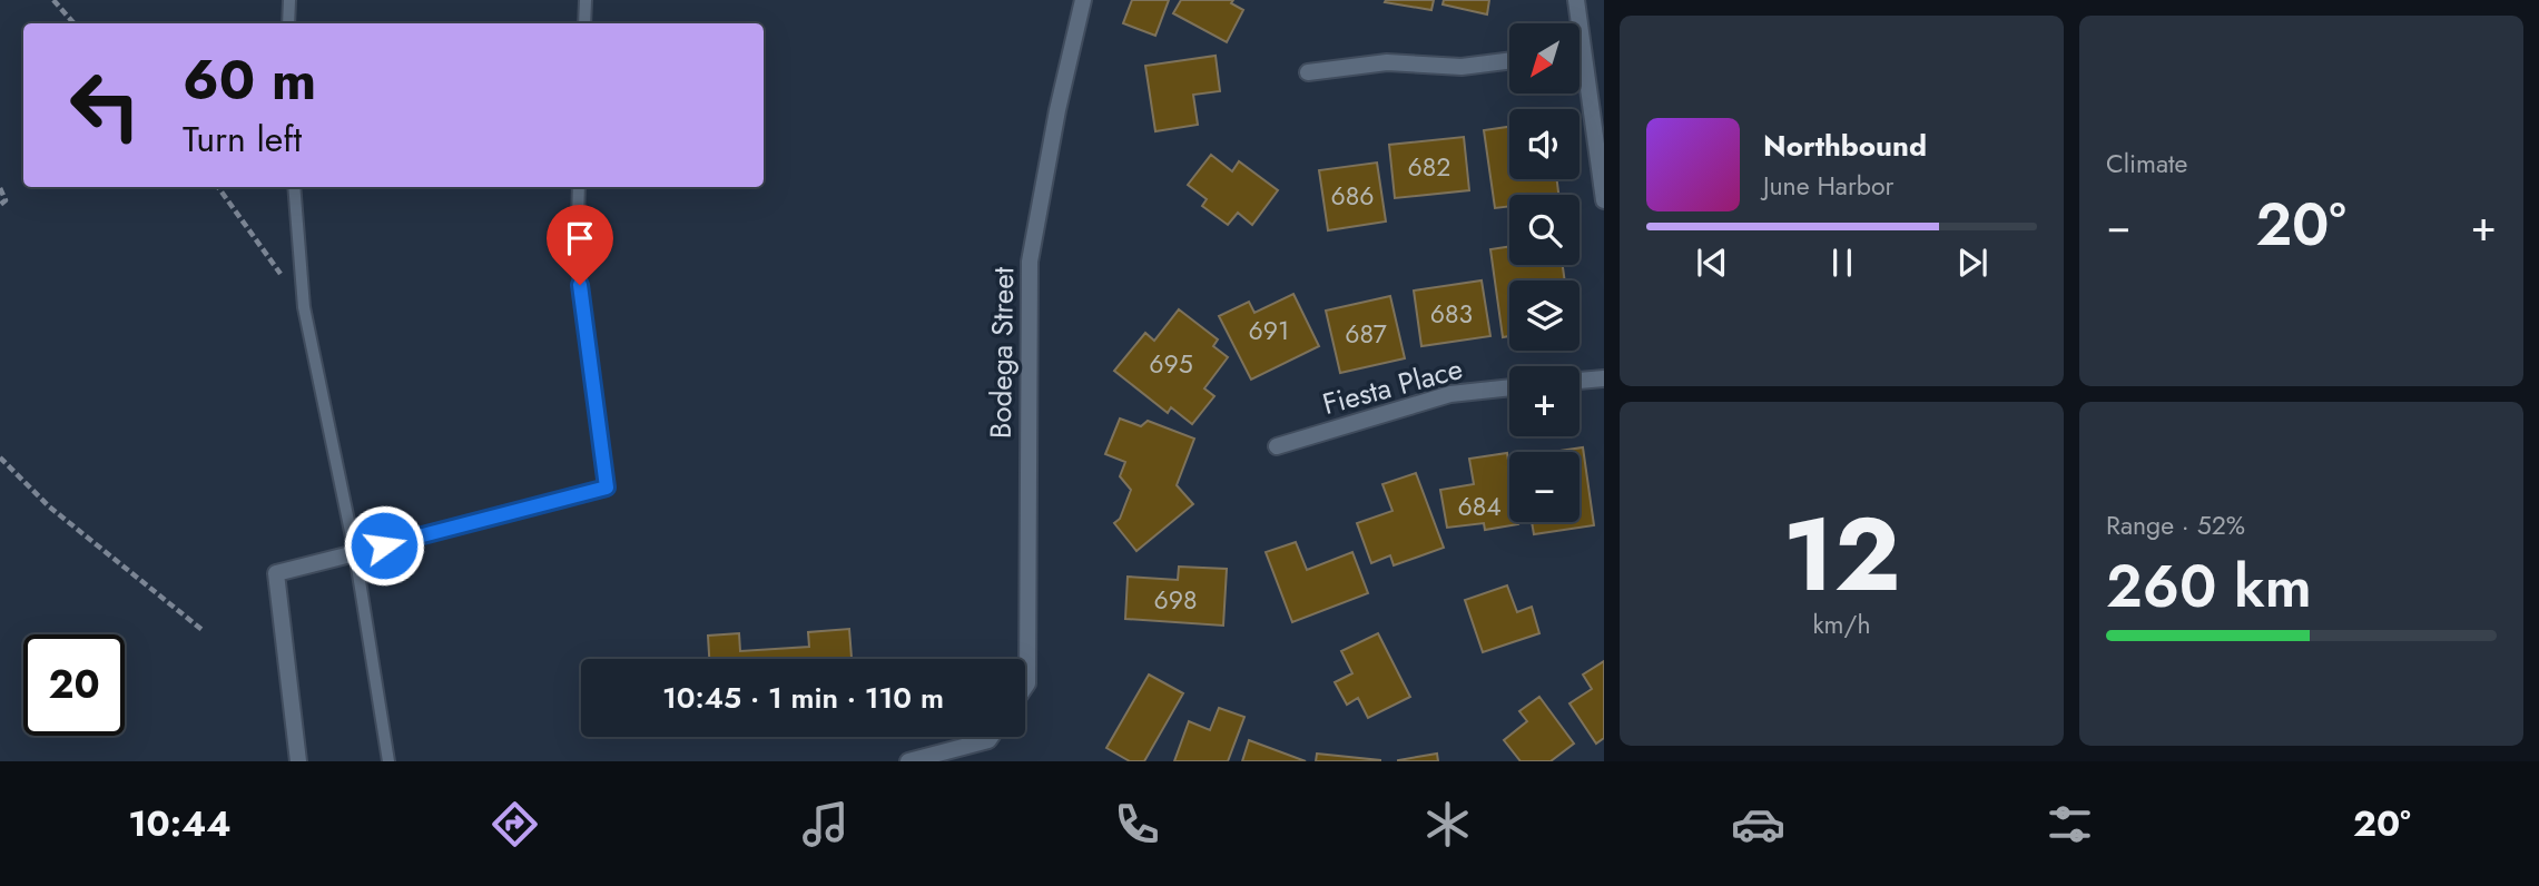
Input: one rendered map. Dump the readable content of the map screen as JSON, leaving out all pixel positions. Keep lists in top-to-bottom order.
{
  "streets": {
    "street": ["Bodega Street", "Fiesta Place"]
  },
  "house_numbers": [
    "682",
    "686",
    "683",
    "691",
    "687",
    "695",
    "684",
    "698"
  ],
  "north": "bottom left",
  "page": {
    "tile": [
      "Climate",
      ["12", "km/h"],
      ["Range · 52%", "260 km"]
    ],
    "map_buttons": ["+", "−"],
    "turn": ["60 m", "Turn left"],
    "song": ["Northbound", "June Harbor"],
    "heat": ["−", "20°", "+"],
    "limit": "20",
    "trip": "10:45 · 1 min · 110 m",
    "tabs": ["10:44", "20°"]
  }
}
